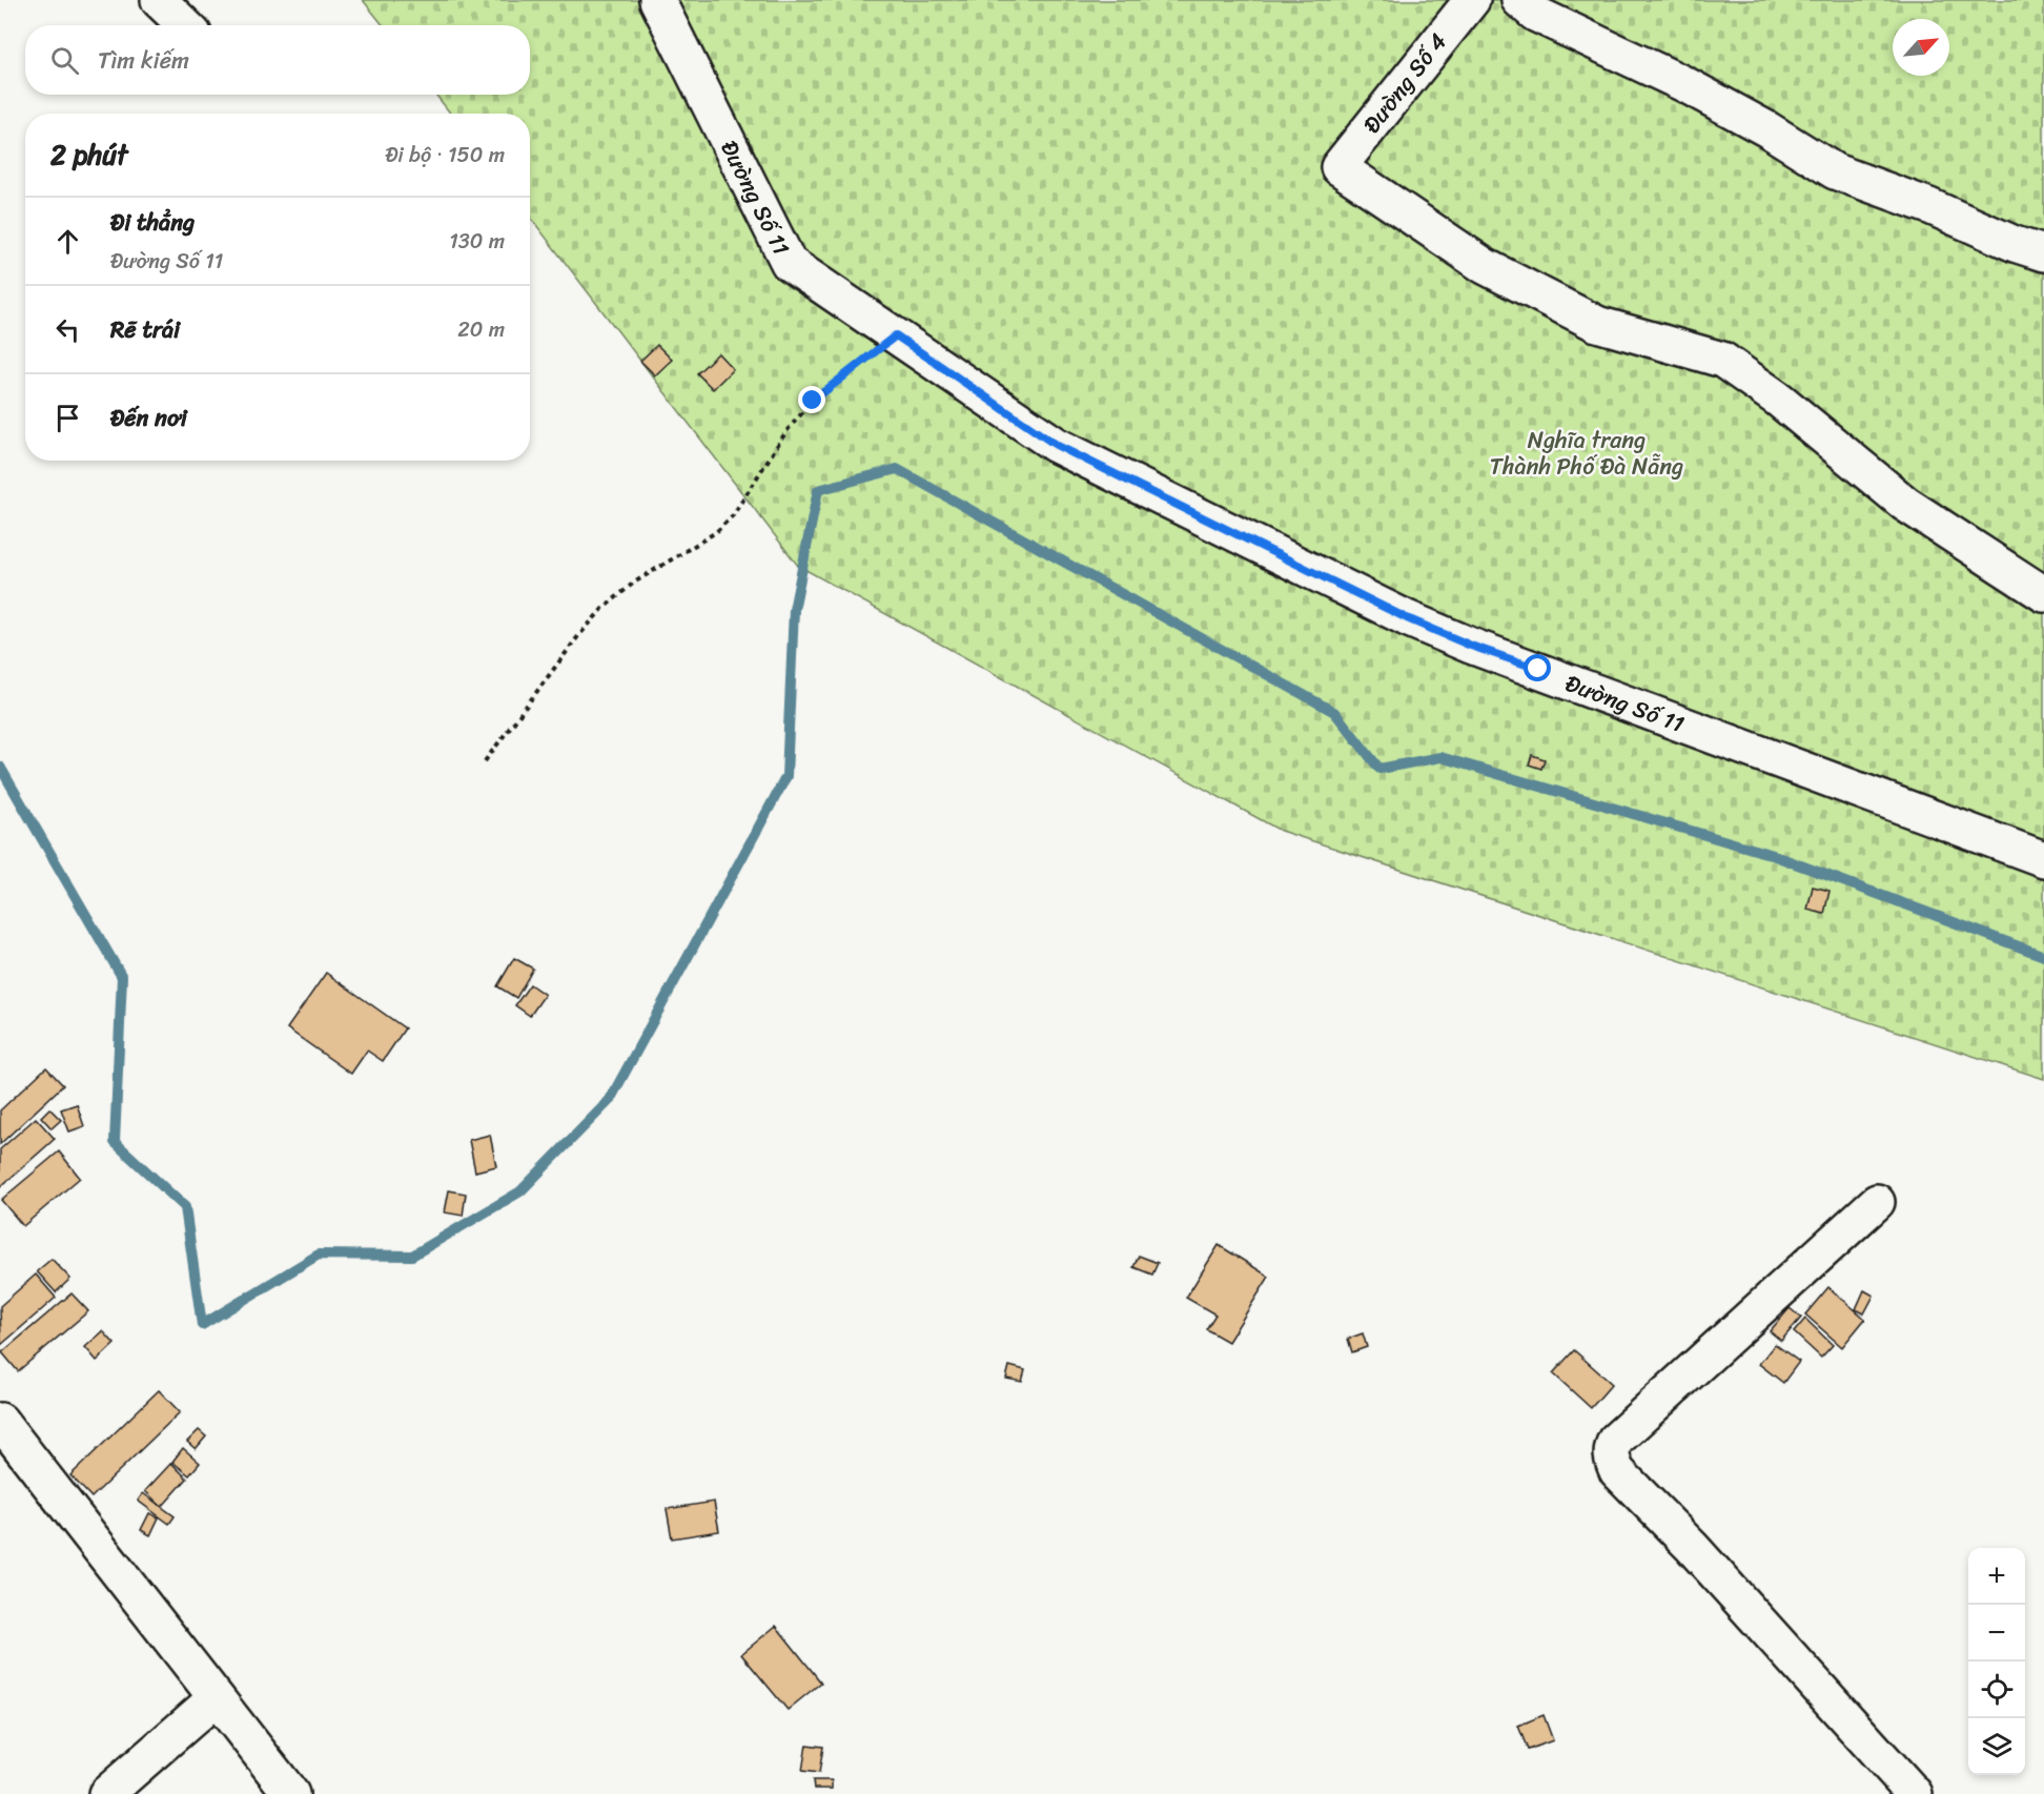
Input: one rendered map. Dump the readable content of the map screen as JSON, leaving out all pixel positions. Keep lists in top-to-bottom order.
{
  "streets": {
    "street": ["Đường Số 4", "Đường Số 11"]
  },
  "parks": ["Nghĩa trang Thành Phố Đà Nẵng"],
  "north": "top right",
  "page": {
    "search": "Tìm kiếm",
    "heading": ["2 phút", "Đi bộ · 150 m"],
    "list": [
      ["Đi thẳng", "Đường Số 11", "130 m"],
      ["Rẽ trái", "20 m"],
      "Đến nơi"
    ],
    "map_buttons": ["+", "−"]
  }
}
